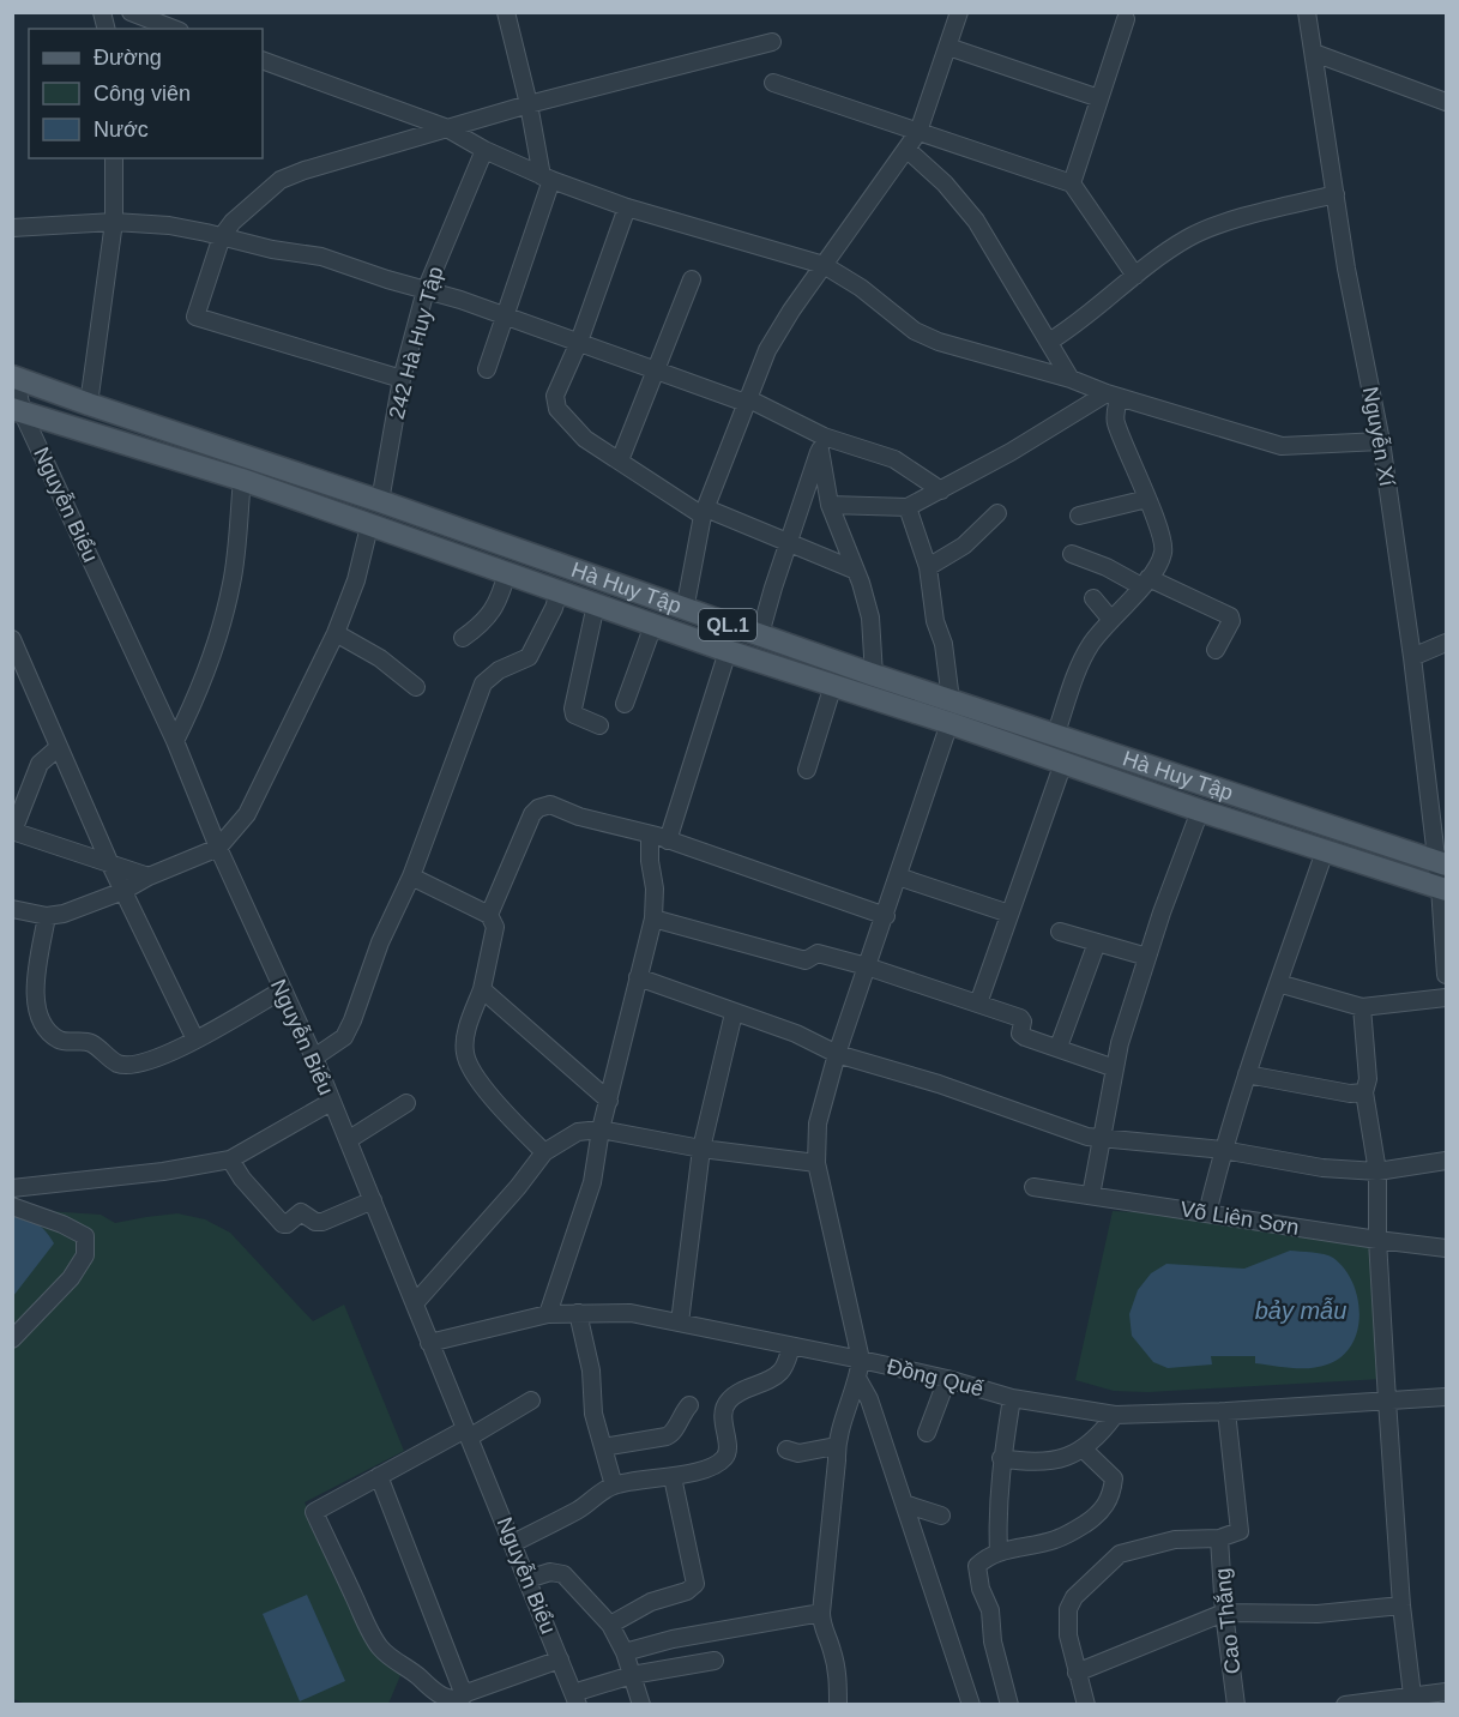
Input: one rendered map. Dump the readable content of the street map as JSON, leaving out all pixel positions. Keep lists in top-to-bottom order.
{
  "streets": {
    "main road": ["Hà Huy Tập", "QL.1"],
    "street": [
      "242 Hà Huy Tập",
      "Nguyễn Xí",
      "Nguyễn Biểu",
      "Võ Liên Sơn",
      "Đồng Quế",
      "Cao Thắng"
    ]
  },
  "crossings": [
    ["242 Hà Huy Tập", "Hà Huy Tập"],
    ["Nguyễn Xí", "Hà Huy Tập"],
    ["Nguyễn Biểu", "Hà Huy Tập"],
    ["Nguyễn Biểu", "Đồng Quế"]
  ],
  "water": ["bảy mẫu"],
  "legend": ["Đường", "Công viên", "Nước"]
}
